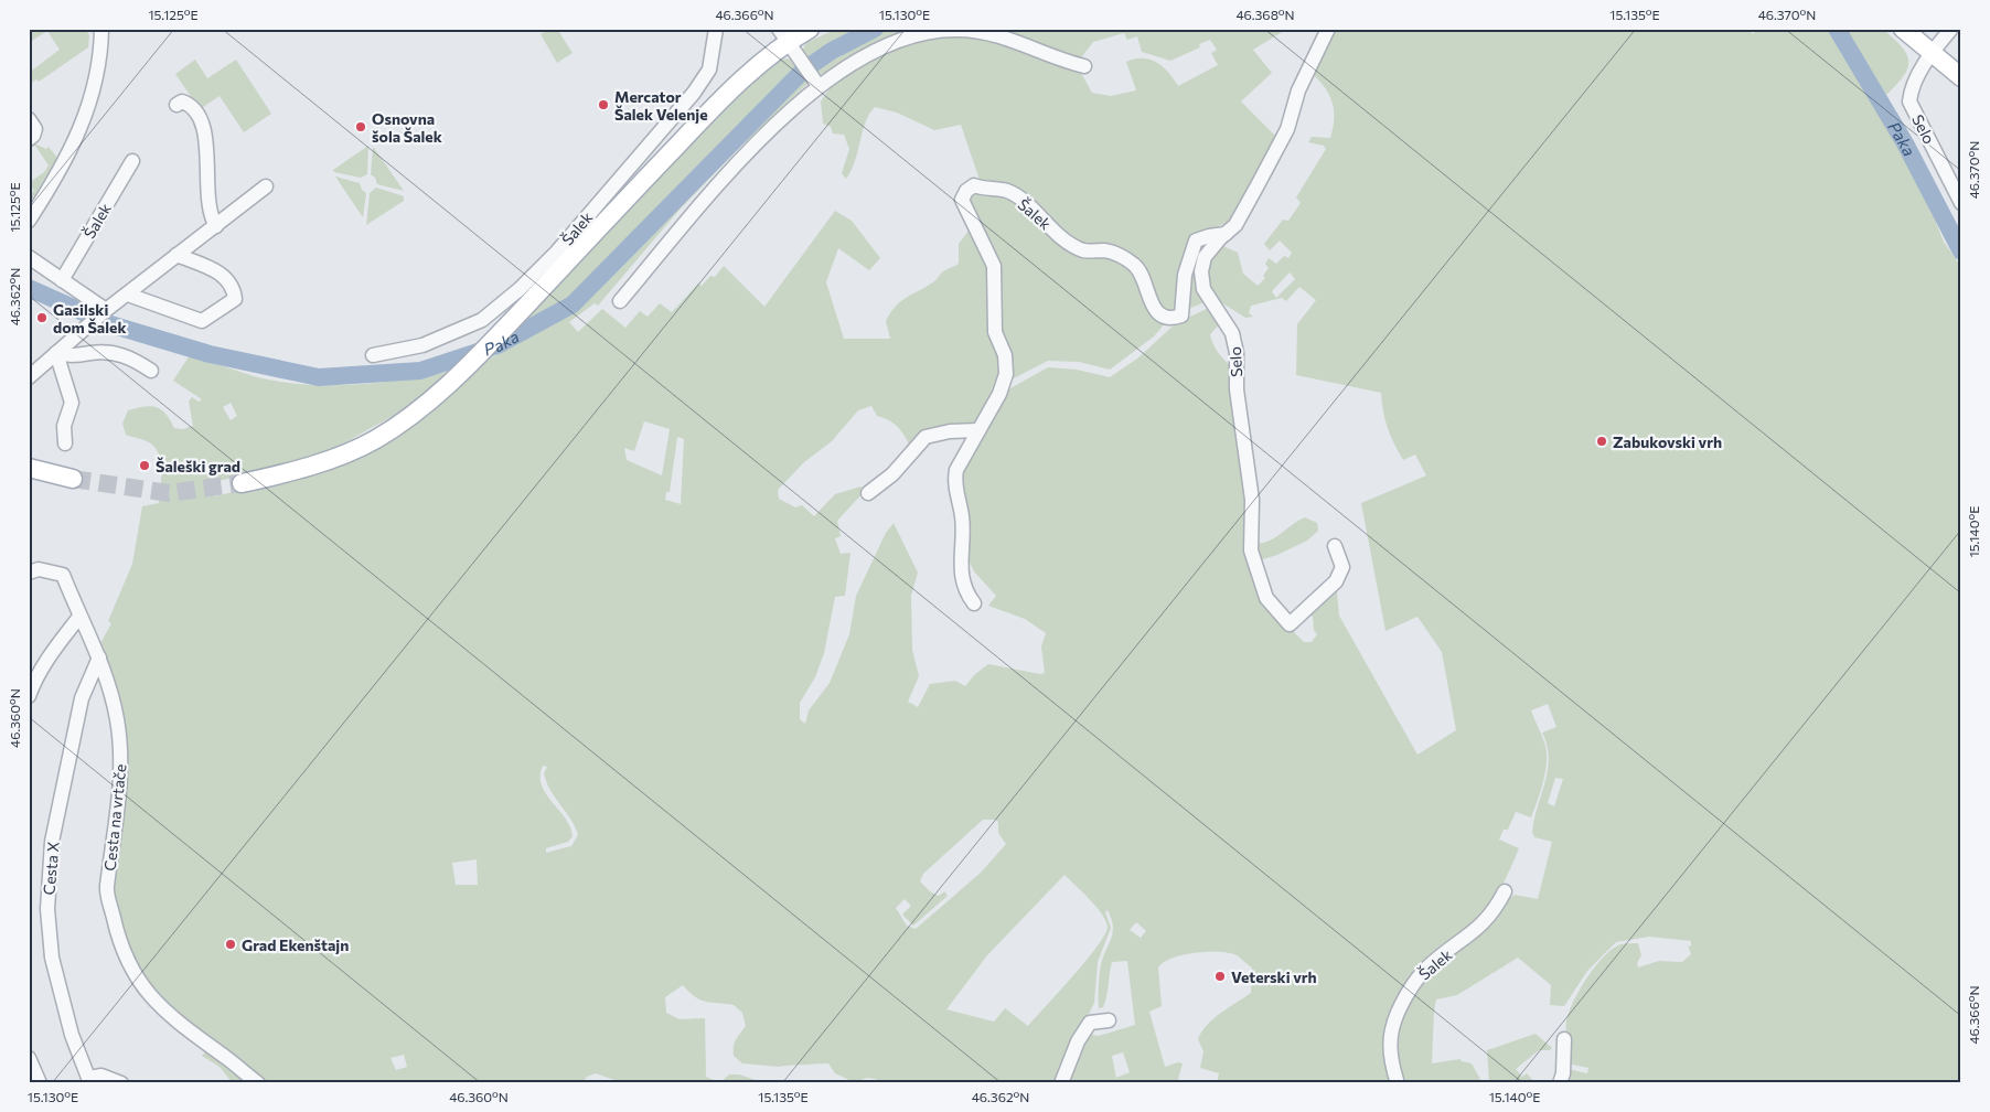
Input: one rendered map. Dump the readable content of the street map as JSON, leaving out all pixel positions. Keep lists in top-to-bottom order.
{
  "streets": {
    "street": [
      "Selo",
      "Šalek",
      "Cesta na vrtače",
      "Cesta X"
    ]
  },
  "crossings": [
    ["Selo", "Šalek"],
    ["Cesta na vrtače", "Cesta X"]
  ],
  "water": ["Paka"],
  "places": [
    "Mercator Šalek Velenje",
    "Osnovna šola Šalek",
    "Gasilski dom Šalek",
    "Zabukovski vrh",
    "Šaleški grad",
    "Grad Ekenštajn",
    "Veterski vrh"
  ],
  "coordinates": [
    "15.125°E",
    "46.366°N",
    "15.130°E",
    "46.368°N",
    "15.135°E",
    "46.370°N",
    "46.362°N",
    "15.140°E",
    "46.360°N"
  ]
}
